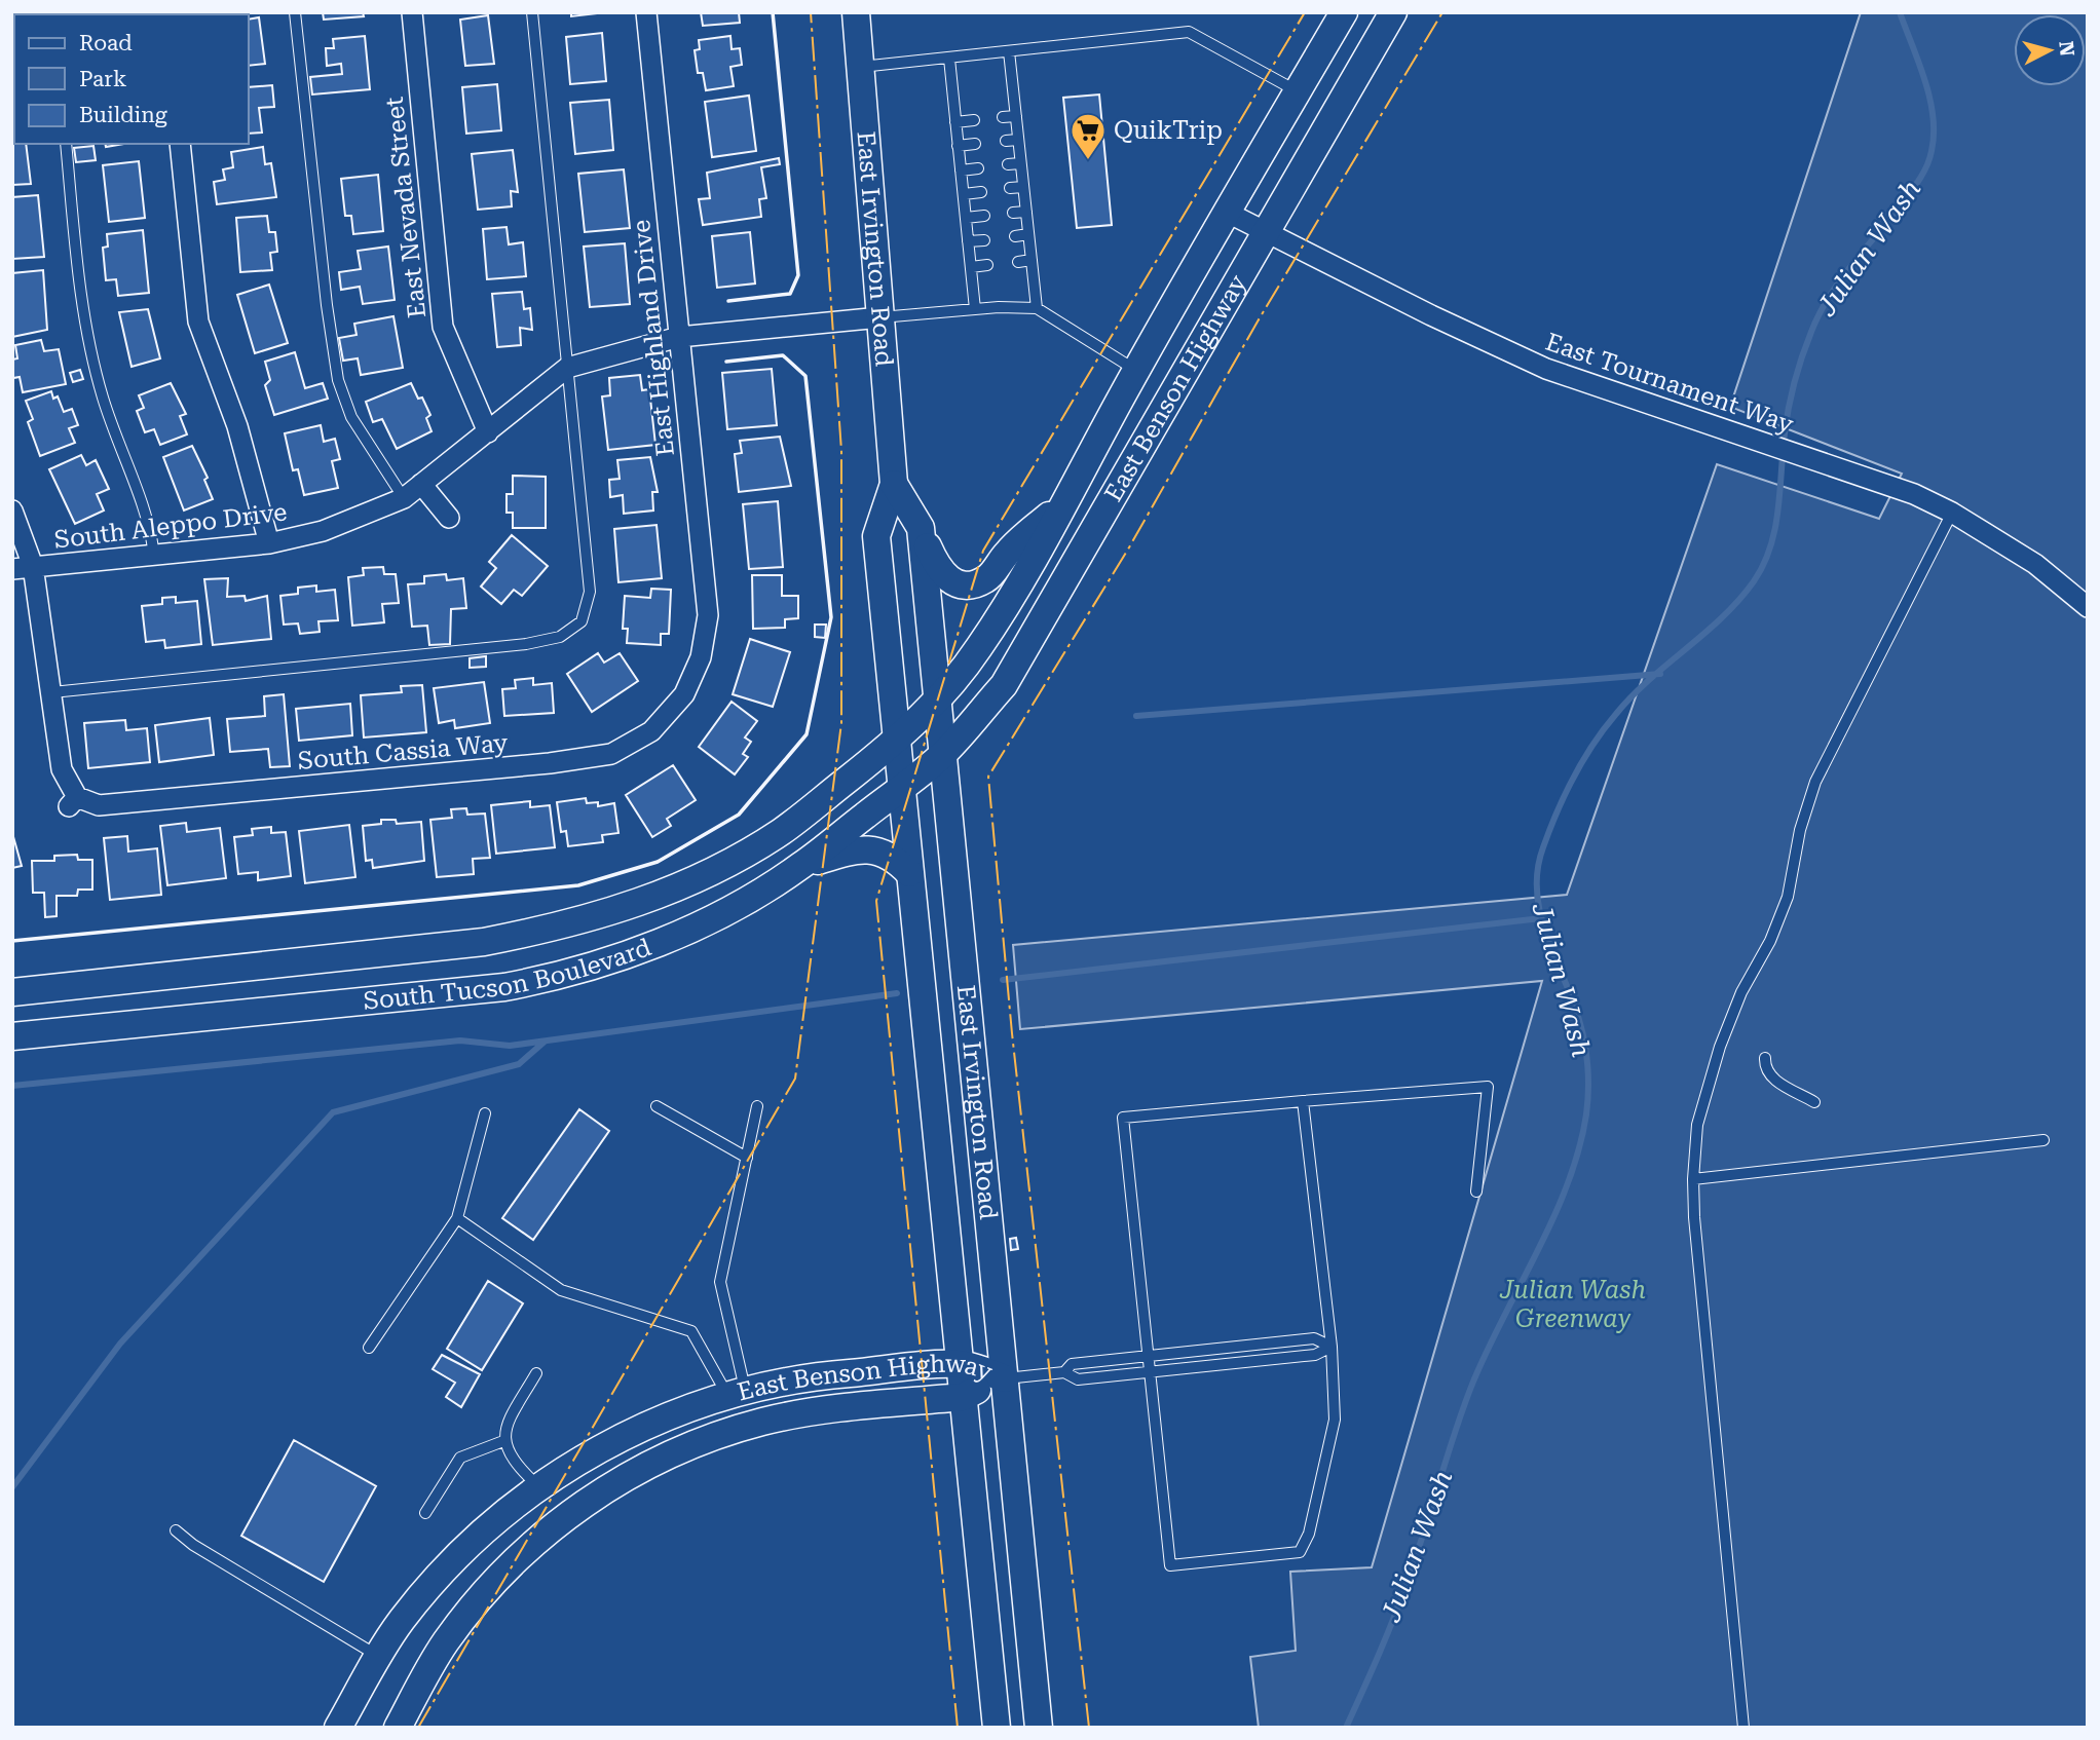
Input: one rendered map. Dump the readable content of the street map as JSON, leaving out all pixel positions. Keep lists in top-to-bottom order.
{
  "streets": {
    "main road": ["East Irvington Road", "East Benson Highway", "South Tucson Boulevard"],
    "street": [
      "East Nevada Street",
      "East Highland Drive",
      "East Tournament Way",
      "South Aleppo Drive",
      "South Cassia Way"
    ]
  },
  "crossings": [
    ["East Nevada Street", "South Aleppo Drive"],
    ["East Irvington Road", "East Benson Highway"],
    ["East Irvington Road", "South Aleppo Drive"],
    ["East Irvington Road", "South Tucson Boulevard"],
    ["East Highland Drive", "South Aleppo Drive"],
    ["East Highland Drive", "South Cassia Way"],
    ["East Tournament Way", "East Benson Highway"],
    ["East Benson Highway", "South Tucson Boulevard"]
  ],
  "water": ["Julian Wash"],
  "parks": ["Julian Wash Greenway"],
  "places": {
    "supermarket": ["QuikTrip"]
  },
  "legend": ["Road", "Park", "Building"],
  "north": "right"
}
